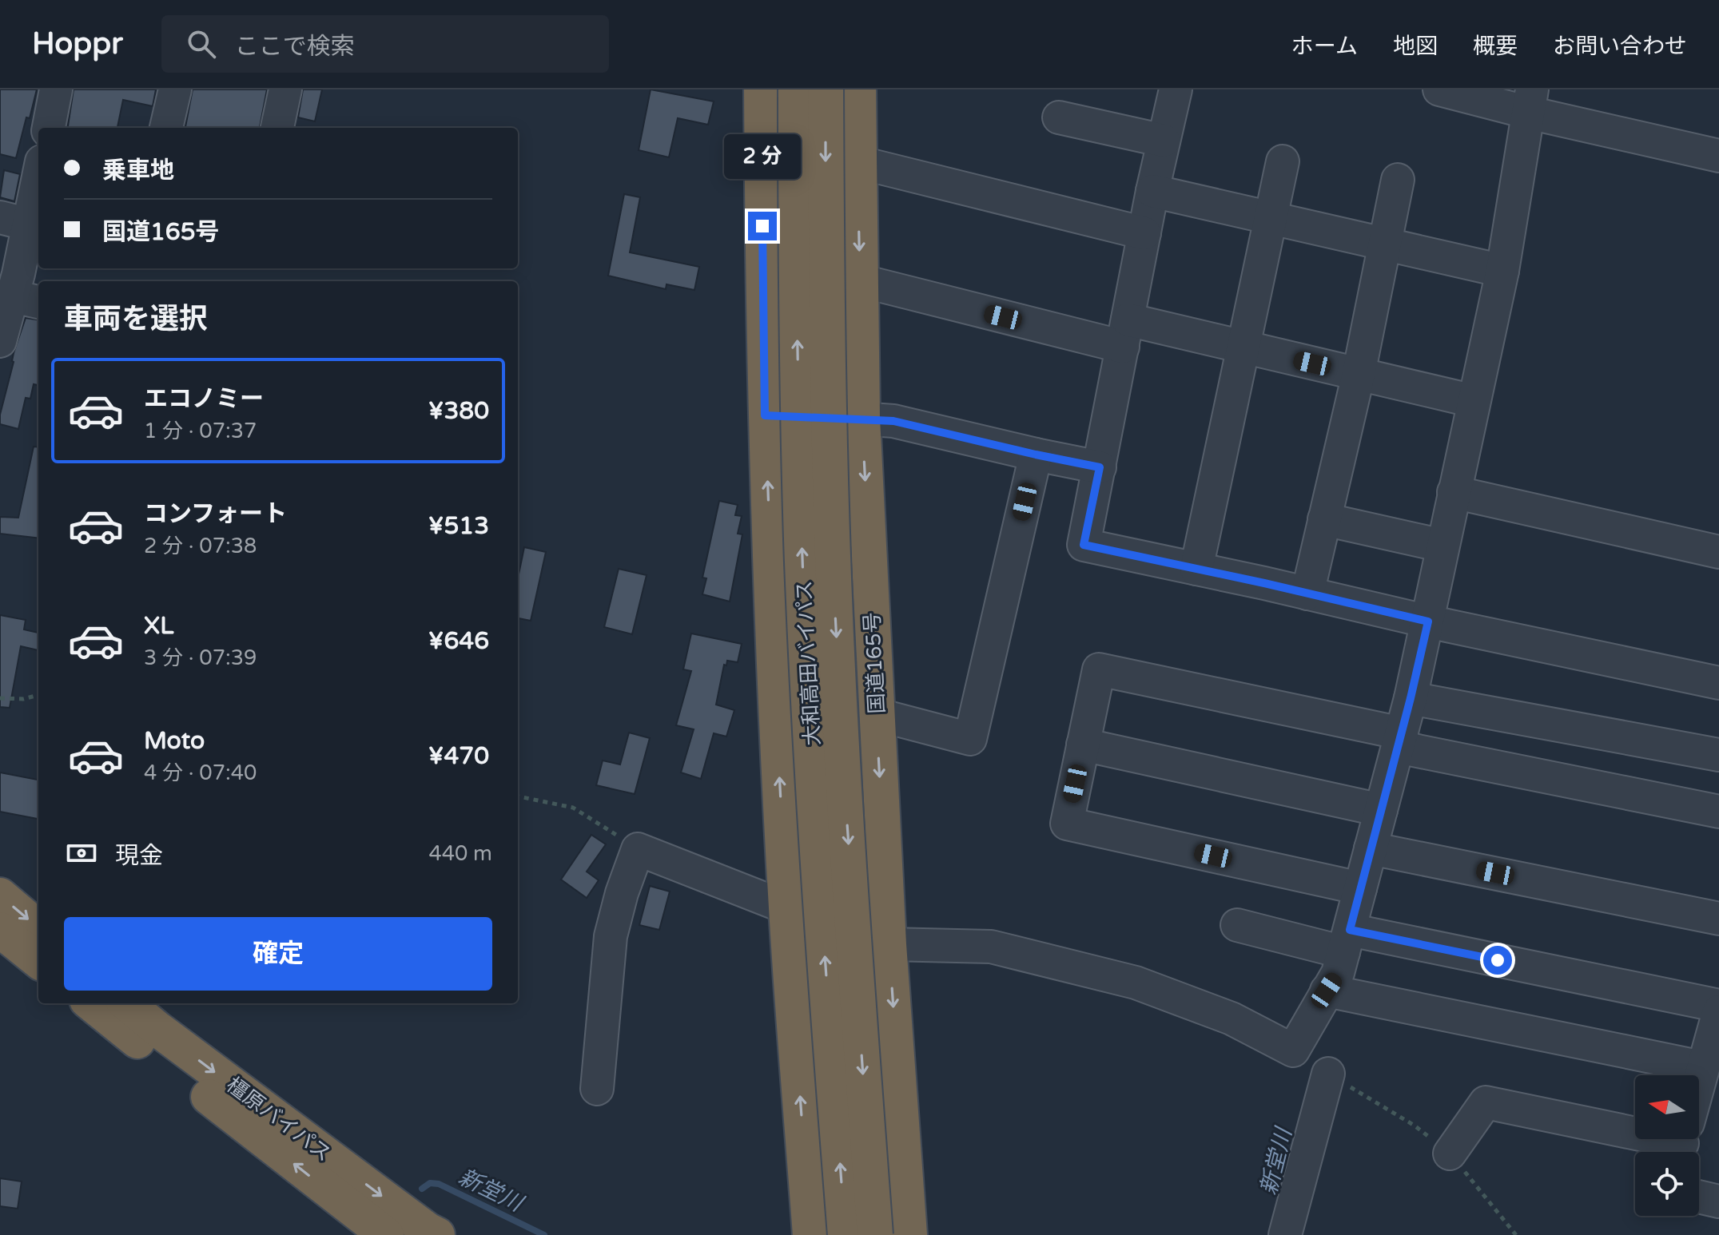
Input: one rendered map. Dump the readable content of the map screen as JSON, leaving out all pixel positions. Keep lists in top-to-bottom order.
{
  "streets": {
    "highway": ["大和高田バイパス", "国道165号", "橿原バイパス"]
  },
  "water": ["新堂川"],
  "north": "left",
  "page": {
    "header": "Hoppr",
    "search": "ここで検索",
    "nav": [
      "ホーム",
      "地図",
      "概要",
      "お問い合わせ"
    ],
    "banner": ["乗車地", "国道165号"],
    "bubble": "2 分",
    "heading": "車両を選択",
    "list": [
      {
        "name": "エコノミー",
        "note": "1 分 · 07:37",
        "value": "¥380"
      },
      {
        "name": "コンフォート",
        "note": "2 分 · 07:38",
        "value": "¥513"
      },
      {
        "name": "XL",
        "note": "3 分 · 07:39",
        "value": "¥646"
      },
      {
        "name": "Moto",
        "note": "4 分 · 07:40",
        "value": "¥470"
      }
    ],
    "pay": ["現金", "440 m"],
    "buttons": "確定"
  }
}
